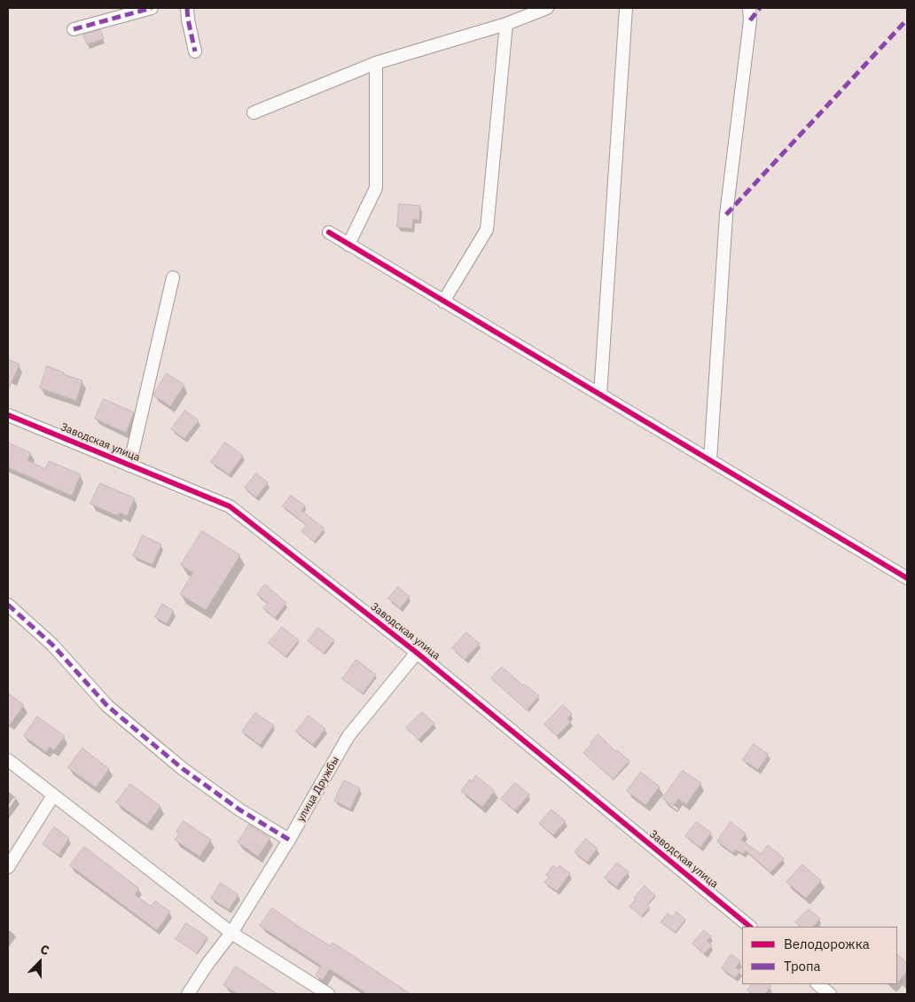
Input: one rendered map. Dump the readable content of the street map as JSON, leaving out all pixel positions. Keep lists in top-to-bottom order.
{
  "streets": {
    "street": ["Заводская улица", "улица Дружбы"]
  },
  "crossings": [
    ["Заводская улица", "улица Дружбы"]
  ],
  "legend": ["Велодорожка", "Тропа"],
  "north": "top"
}
